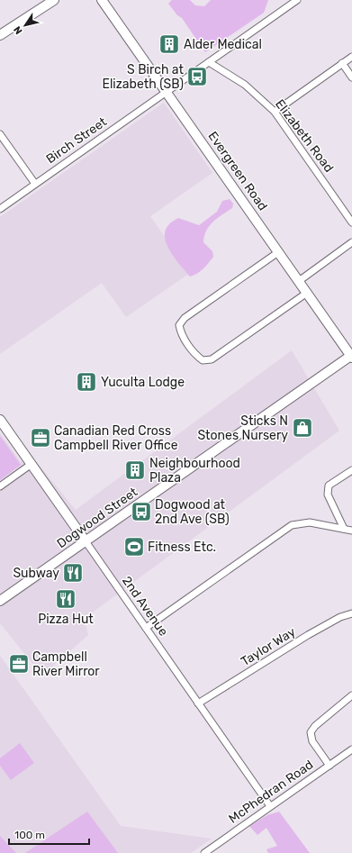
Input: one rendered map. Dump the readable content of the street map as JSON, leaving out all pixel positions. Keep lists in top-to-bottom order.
{
  "streets": {
    "street": [
      "Elizabeth Road",
      "Birch Street",
      "Evergreen Road",
      "Dogwood Street",
      "2nd Avenue",
      "Taylor Way",
      "McPhedran Road"
    ]
  },
  "crossings": [
    ["Elizabeth Road", "Birch Street"],
    ["Birch Street", "Evergreen Road"],
    ["Evergreen Road", "Dogwood Street"],
    ["Dogwood Street", "2nd Avenue"],
    ["2nd Avenue", "Taylor Way"],
    ["2nd Avenue", "McPhedran Road"]
  ],
  "places": {
    "building": ["Alder Medical", "Yuculta Lodge", "Neighbourhood Plaza"],
    "bus stop": ["S Birch at Elizabeth (SB)", "Dogwood at 2nd Ave (SB)"],
    "shop": ["Sticks N Stones Nursery"],
    "office": ["Canadian Red Cross Campbell River Office", "Campbell River Mirror"],
    "sports": ["Fitness Etc."],
    "restaurant": ["Subway", "Pizza Hut"]
  },
  "scale_bar": "100 m",
  "north": "bottom left"
}
